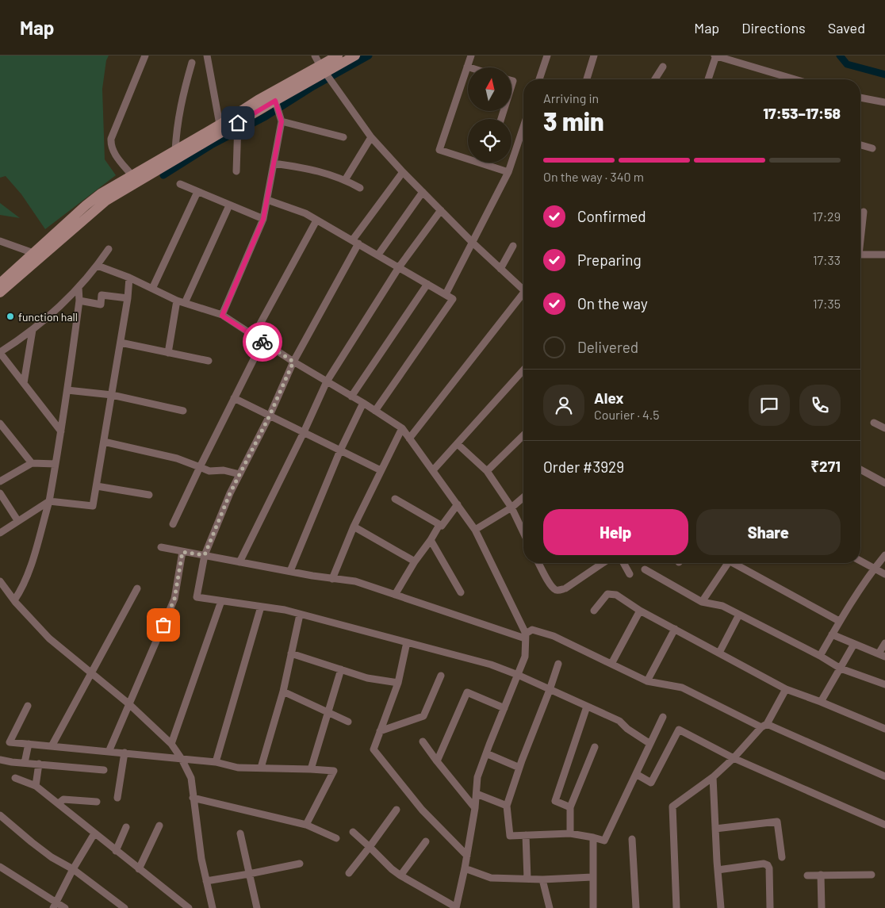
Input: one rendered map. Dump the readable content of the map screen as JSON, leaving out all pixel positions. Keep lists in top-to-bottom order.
{
  "places": ["function hall"],
  "north": "top",
  "page": {
    "header": "Map",
    "nav": ["Map", "Directions", "Saved"],
    "heading": ["3 min", "Arriving in", "17:53–17:58"],
    "panel": [
      "Alex",
      "Courier · 4.5",
      "Order #3929",
      "₹271"
    ],
    "bar": "On the way · 340 m",
    "list": [
      ["Confirmed", "17:29"],
      ["Preparing", "17:33"],
      ["On the way", "17:35"],
      "Delivered"
    ],
    "buttons": ["Help", "Share"]
  }
}
